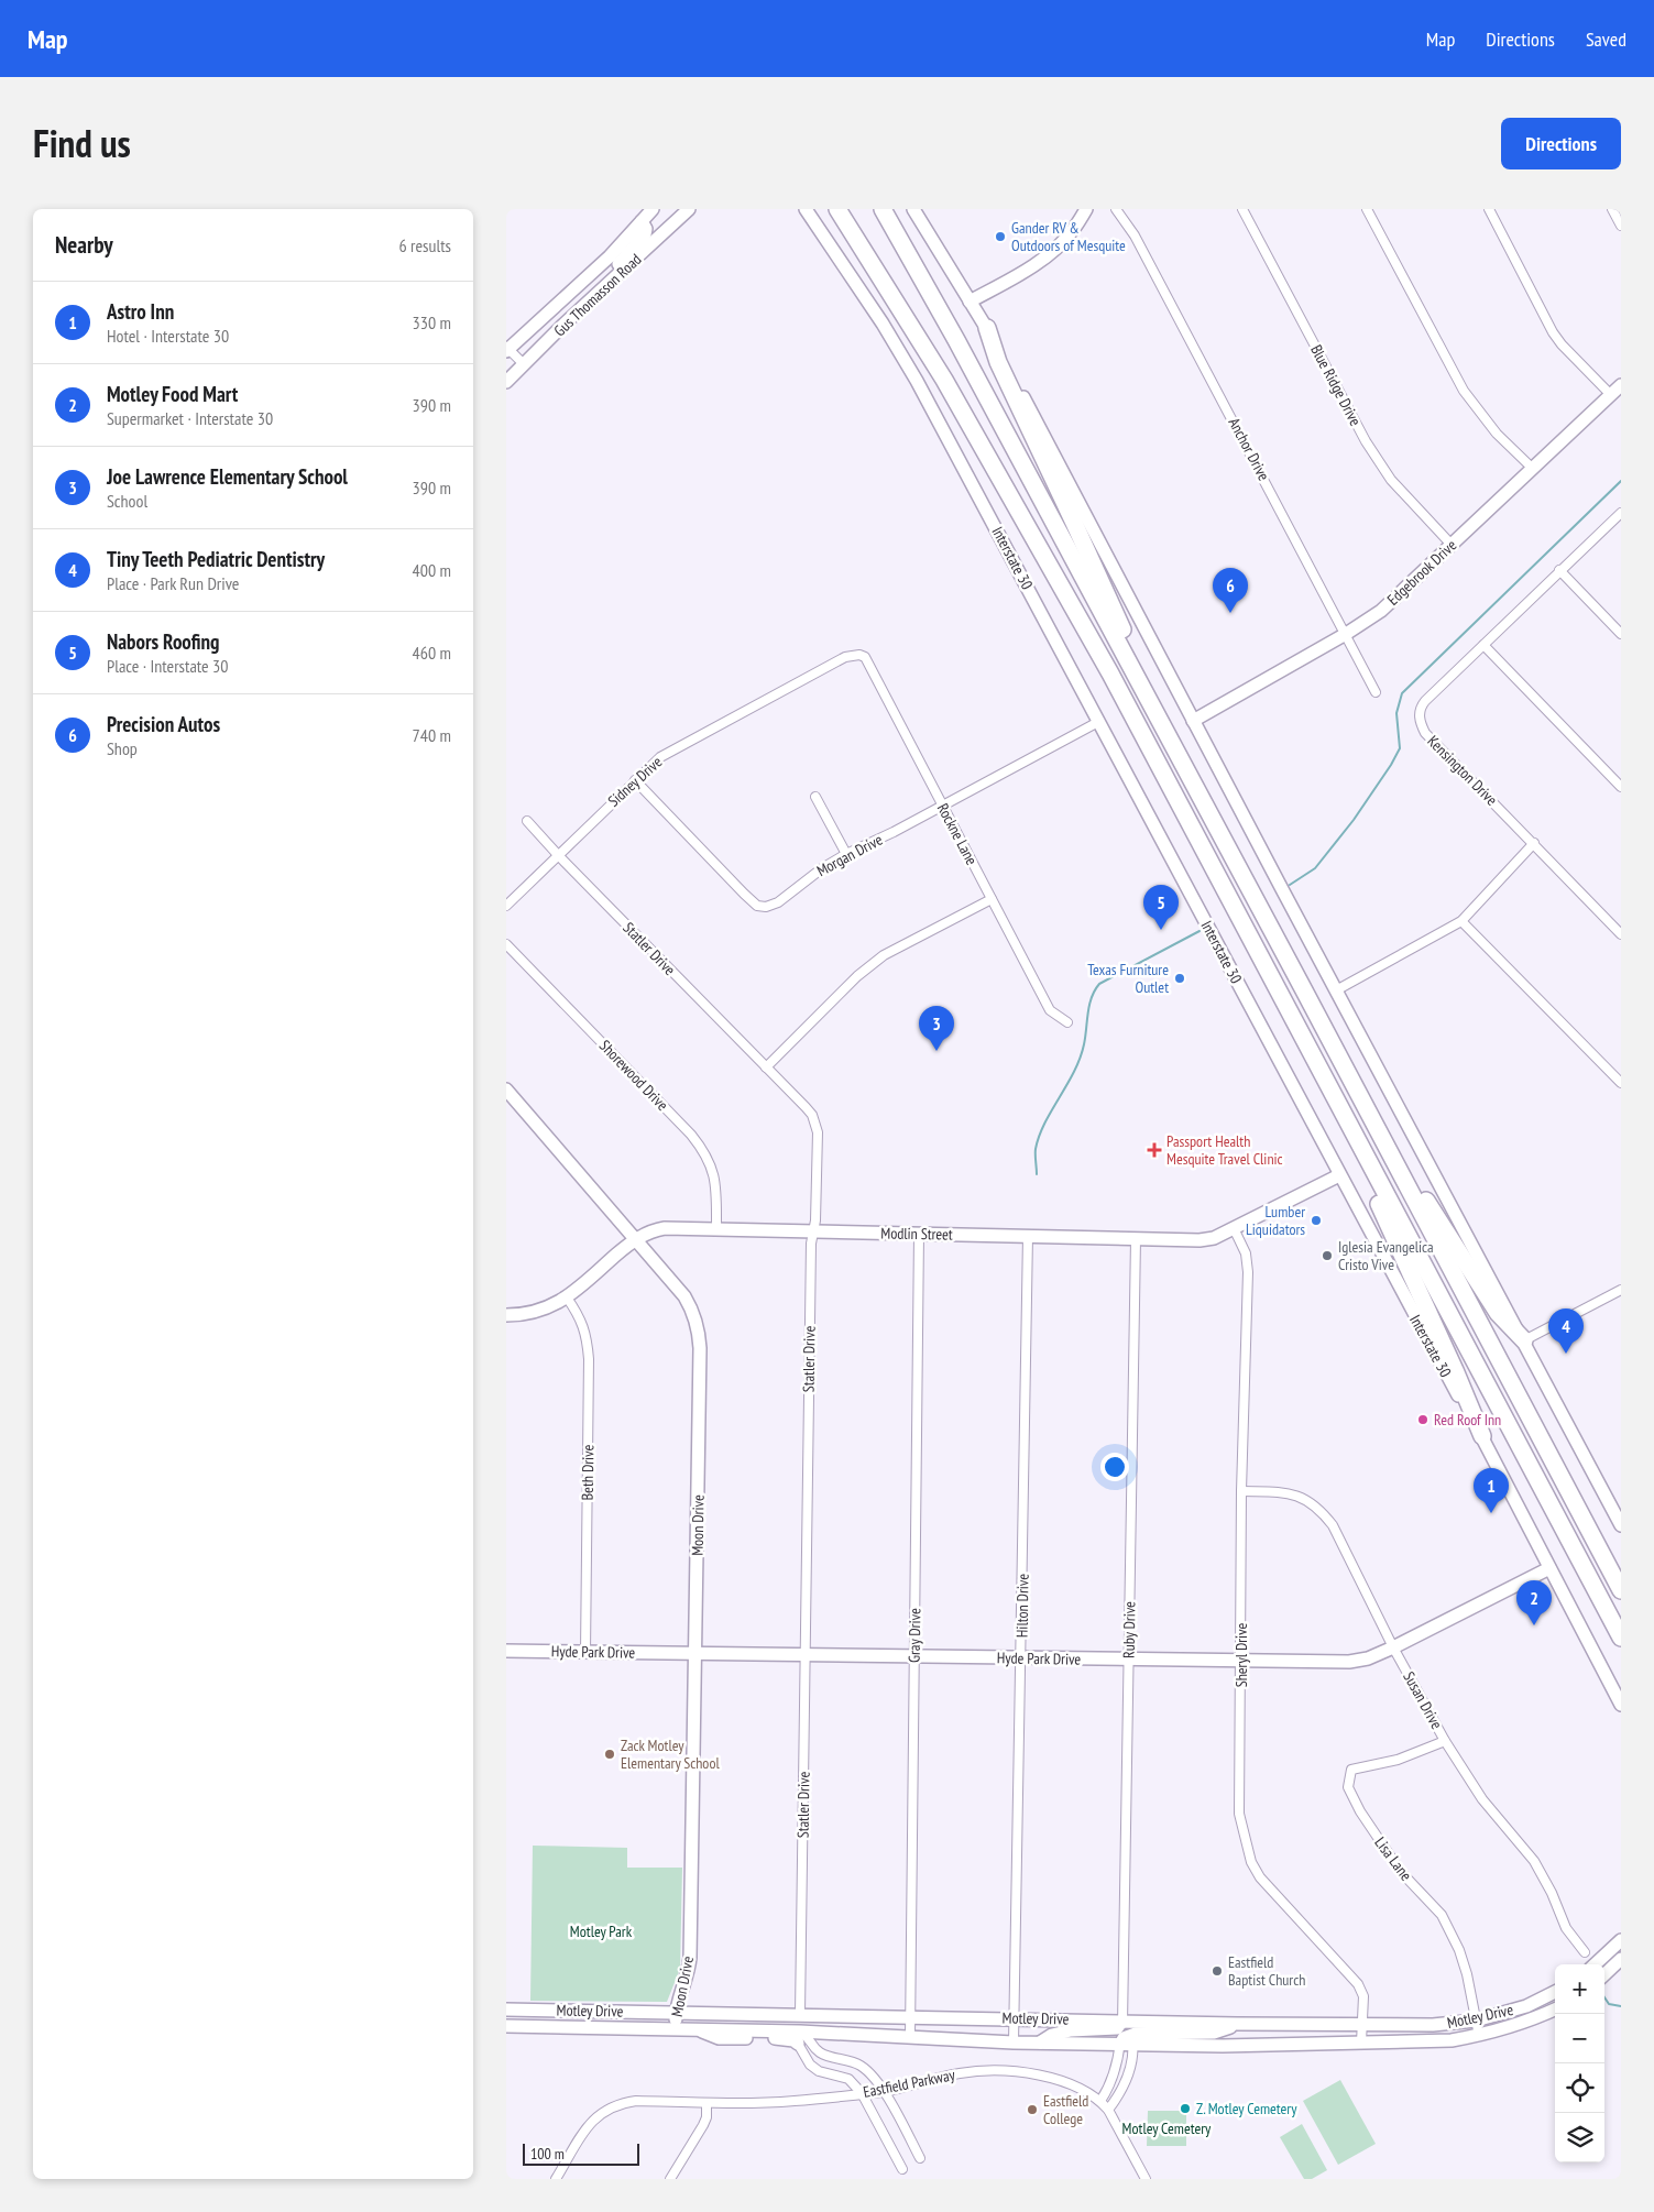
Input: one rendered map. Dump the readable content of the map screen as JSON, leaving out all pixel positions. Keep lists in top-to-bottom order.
{
  "streets": {
    "main road": [
      "Gus Thomasson Road",
      "Interstate 30",
      "Edgebrook Drive",
      "Modlin Street",
      "Moon Drive",
      "Hyde Park Drive",
      "Motley Drive"
    ],
    "street": [
      "Blue Ridge Drive",
      "Anchor Drive",
      "Kensington Drive",
      "Sidney Drive",
      "Rockne Lane",
      "Morgan Drive",
      "Statler Drive",
      "Shorewood Drive",
      "Beth Drive",
      "Hilton Drive",
      "Ruby Drive",
      "Gray Drive",
      "Sheryl Drive",
      "Susan Drive",
      "Lisa Lane",
      "Eastfield Parkway"
    ]
  },
  "crossings": [
    ["Blue Ridge Drive", "Edgebrook Drive"],
    ["Anchor Drive", "Edgebrook Drive"],
    ["Interstate 30", "Morgan Drive"],
    ["Interstate 30", "Modlin Street"],
    ["Interstate 30", "Hyde Park Drive"],
    ["Sidney Drive", "Rockne Lane"],
    ["Sidney Drive", "Morgan Drive"],
    ["Sidney Drive", "Statler Drive"],
    ["Rockne Lane", "Morgan Drive"],
    ["Statler Drive", "Modlin Street"],
    ["Statler Drive", "Hyde Park Drive"],
    ["Statler Drive", "Motley Drive"],
    ["Shorewood Drive", "Modlin Street"],
    ["Modlin Street", "Beth Drive"],
    ["Modlin Street", "Moon Drive"],
    ["Modlin Street", "Hilton Drive"],
    ["Modlin Street", "Ruby Drive"],
    ["Modlin Street", "Gray Drive"],
    ["Modlin Street", "Sheryl Drive"],
    ["Beth Drive", "Hyde Park Drive"],
    ["Moon Drive", "Hyde Park Drive"],
    ["Moon Drive", "Motley Drive"],
    ["Hilton Drive", "Hyde Park Drive"],
    ["Hilton Drive", "Motley Drive"],
    ["Ruby Drive", "Hyde Park Drive"],
    ["Ruby Drive", "Motley Drive"],
    ["Gray Drive", "Hyde Park Drive"],
    ["Gray Drive", "Motley Drive"],
    ["Hyde Park Drive", "Sheryl Drive"],
    ["Hyde Park Drive", "Susan Drive"],
    ["Sheryl Drive", "Susan Drive"],
    ["Sheryl Drive", "Motley Drive"],
    ["Susan Drive", "Lisa Lane"],
    ["Lisa Lane", "Motley Drive"]
  ],
  "parks": ["Motley Park", "Motley Cemetery"],
  "places": {
    "other": [
      "Gander RV & Outdoors of Mesquite",
      "Texas Furniture Outlet",
      "Lumber Liquidators",
      "Iglesia Evangelica Cristo Vive",
      "Red Roof Inn",
      "Zack Motley Elementary School",
      "Eastfield Baptist Church",
      "Z. Motley Cemetery",
      "Eastfield College"
    ],
    "health": ["Passport Health Mesquite Travel Clinic"]
  },
  "scale_bar": "100 m",
  "page": {
    "header": "Map",
    "nav": ["Map", "Directions", "Saved"],
    "title": "Find us",
    "buttons": "Directions",
    "heading": ["Nearby", "6 results"],
    "list": [
      {
        "mark": "1",
        "name": "Astro Inn",
        "note": "Hotel · Interstate 30",
        "value": "330 m"
      },
      {
        "mark": "2",
        "name": "Motley Food Mart",
        "note": "Supermarket · Interstate 30",
        "value": "390 m"
      },
      {
        "mark": "3",
        "name": "Joe Lawrence Elementary School",
        "note": "School",
        "value": "390 m"
      },
      {
        "mark": "4",
        "name": "Tiny Teeth Pediatric Dentistry",
        "note": "Place · Park Run Drive",
        "value": "400 m"
      },
      {
        "mark": "5",
        "name": "Nabors Roofing",
        "note": "Place · Interstate 30",
        "value": "460 m"
      },
      {
        "mark": "6",
        "name": "Precision Autos",
        "note": "Shop",
        "value": "740 m"
      }
    ],
    "pins": [
      "6",
      "5",
      "3",
      "4",
      "1",
      "2"
    ],
    "map_buttons": ["+", "−"],
    "scale": "100 m"
  }
}
